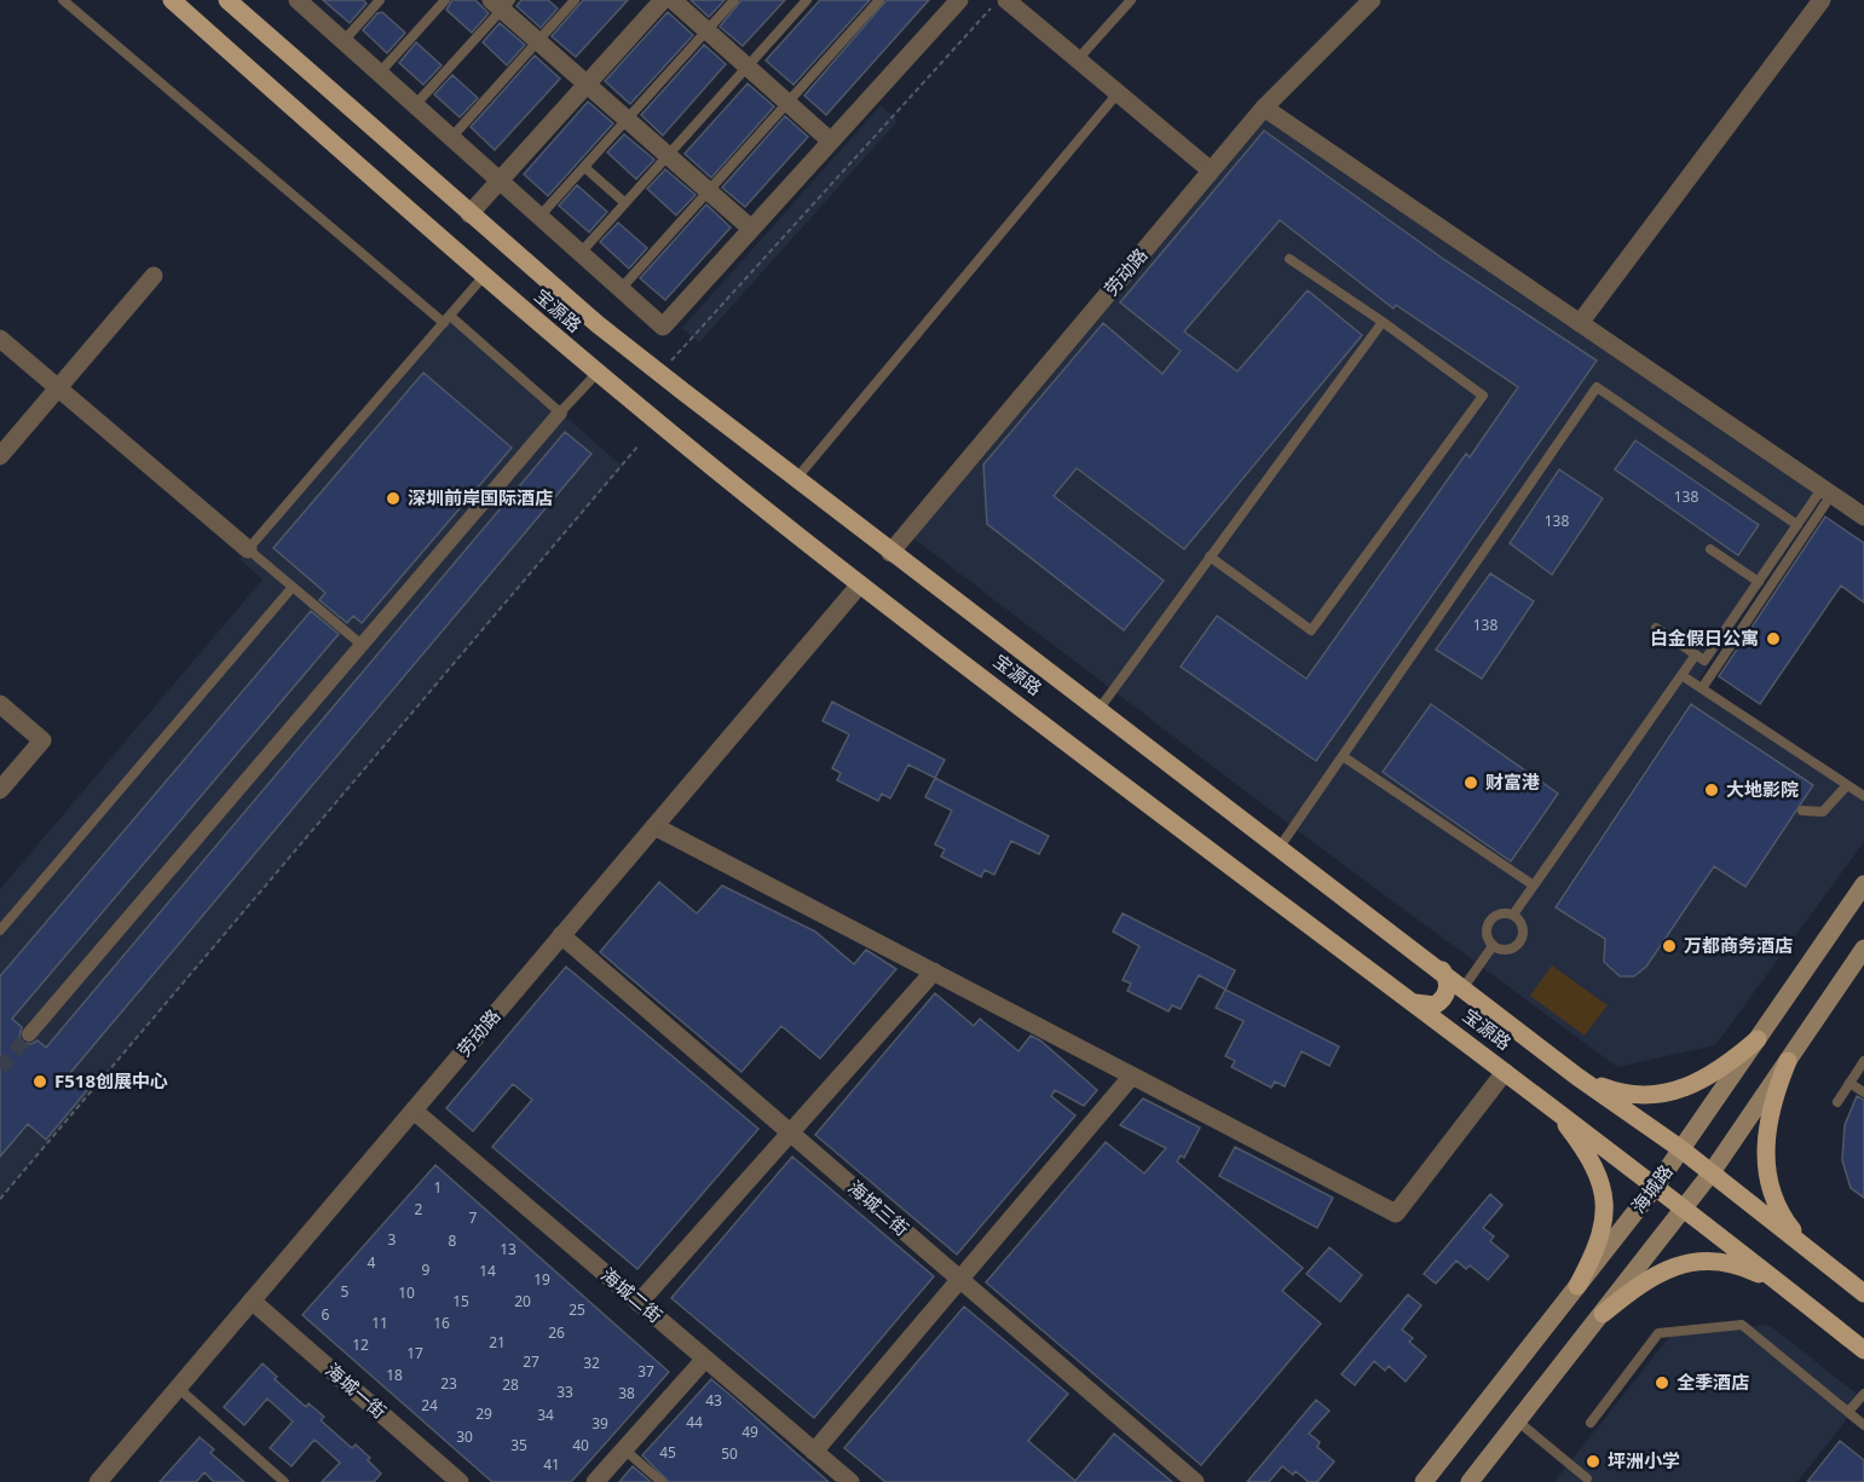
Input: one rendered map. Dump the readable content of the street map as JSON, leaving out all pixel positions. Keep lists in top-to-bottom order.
{
  "streets": {
    "main road": ["宝源路", "海城路"],
    "street": [
      "劳动路",
      "海城三街",
      "海城二街",
      "海城一街"
    ]
  },
  "crossings": [
    ["劳动路", "宝源路"],
    ["劳动路", "海城三街"],
    ["劳动路", "海城二街"],
    ["劳动路", "海城一街"],
    ["宝源路", "海城路"]
  ],
  "places": [
    "深圳前岸国际酒店",
    "白金假日公寓",
    "财富港",
    "大地影院",
    "万都商务酒店",
    "F518创展中心",
    "全季酒店",
    "坪洲小学"
  ],
  "house_numbers": [
    "138",
    "138",
    "138",
    "1",
    "2",
    "7",
    "3",
    "8",
    "13",
    "4",
    "9",
    "14",
    "19",
    "5",
    "10",
    "15",
    "20",
    "25",
    "6",
    "11",
    "16",
    "26",
    "21",
    "12",
    "17",
    "27",
    "32",
    "37",
    "18",
    "23",
    "28",
    "33",
    "38",
    "43",
    "24",
    "29",
    "34",
    "44",
    "39",
    "49",
    "30",
    "35",
    "40",
    "45",
    "50",
    "41"
  ]
}
